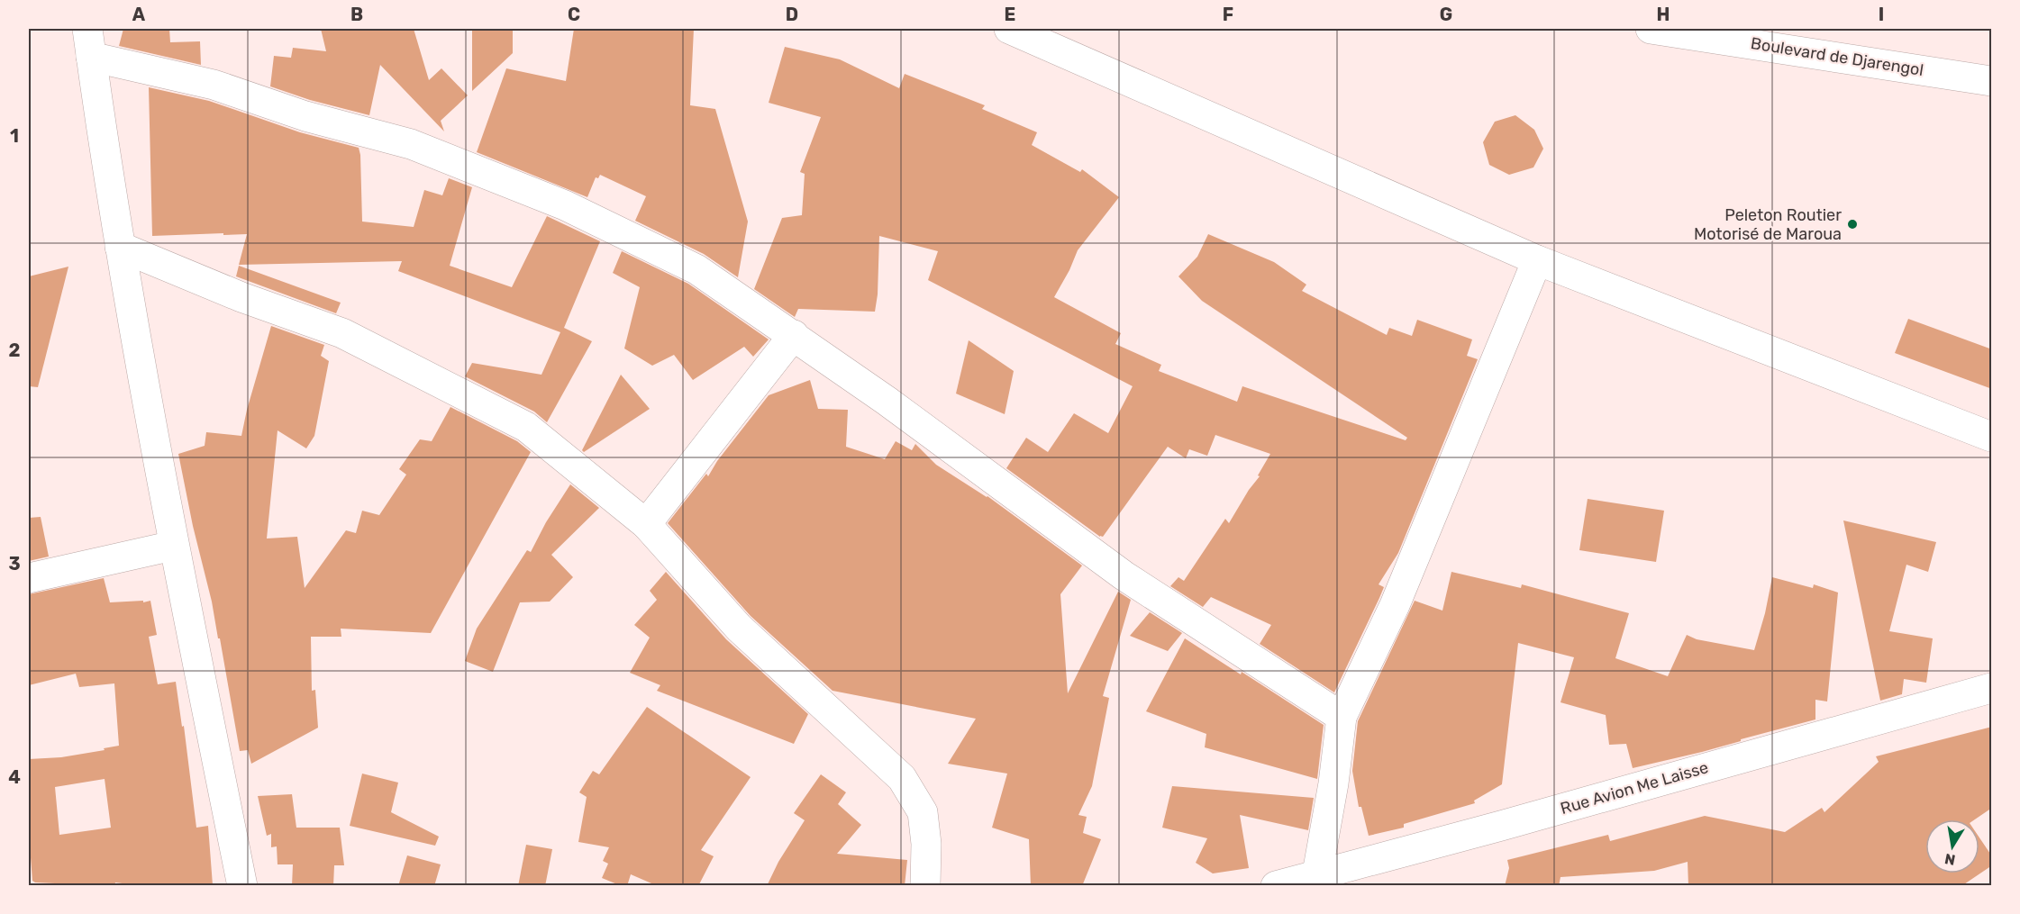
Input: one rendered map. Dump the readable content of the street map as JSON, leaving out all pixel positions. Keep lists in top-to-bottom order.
{
  "streets": {
    "street": ["Boulevard de Djarengol", "Rue Avion Me Laisse"]
  },
  "places": ["Peleton Routier Motorisé de Maroua"],
  "north": "bottom",
  "grid": {
    "columns": [
      "A",
      "B",
      "C",
      "D",
      "E",
      "F",
      "G",
      "H",
      "I"
    ],
    "rows": [
      "1",
      "2",
      "3",
      "4"
    ]
  }
}
